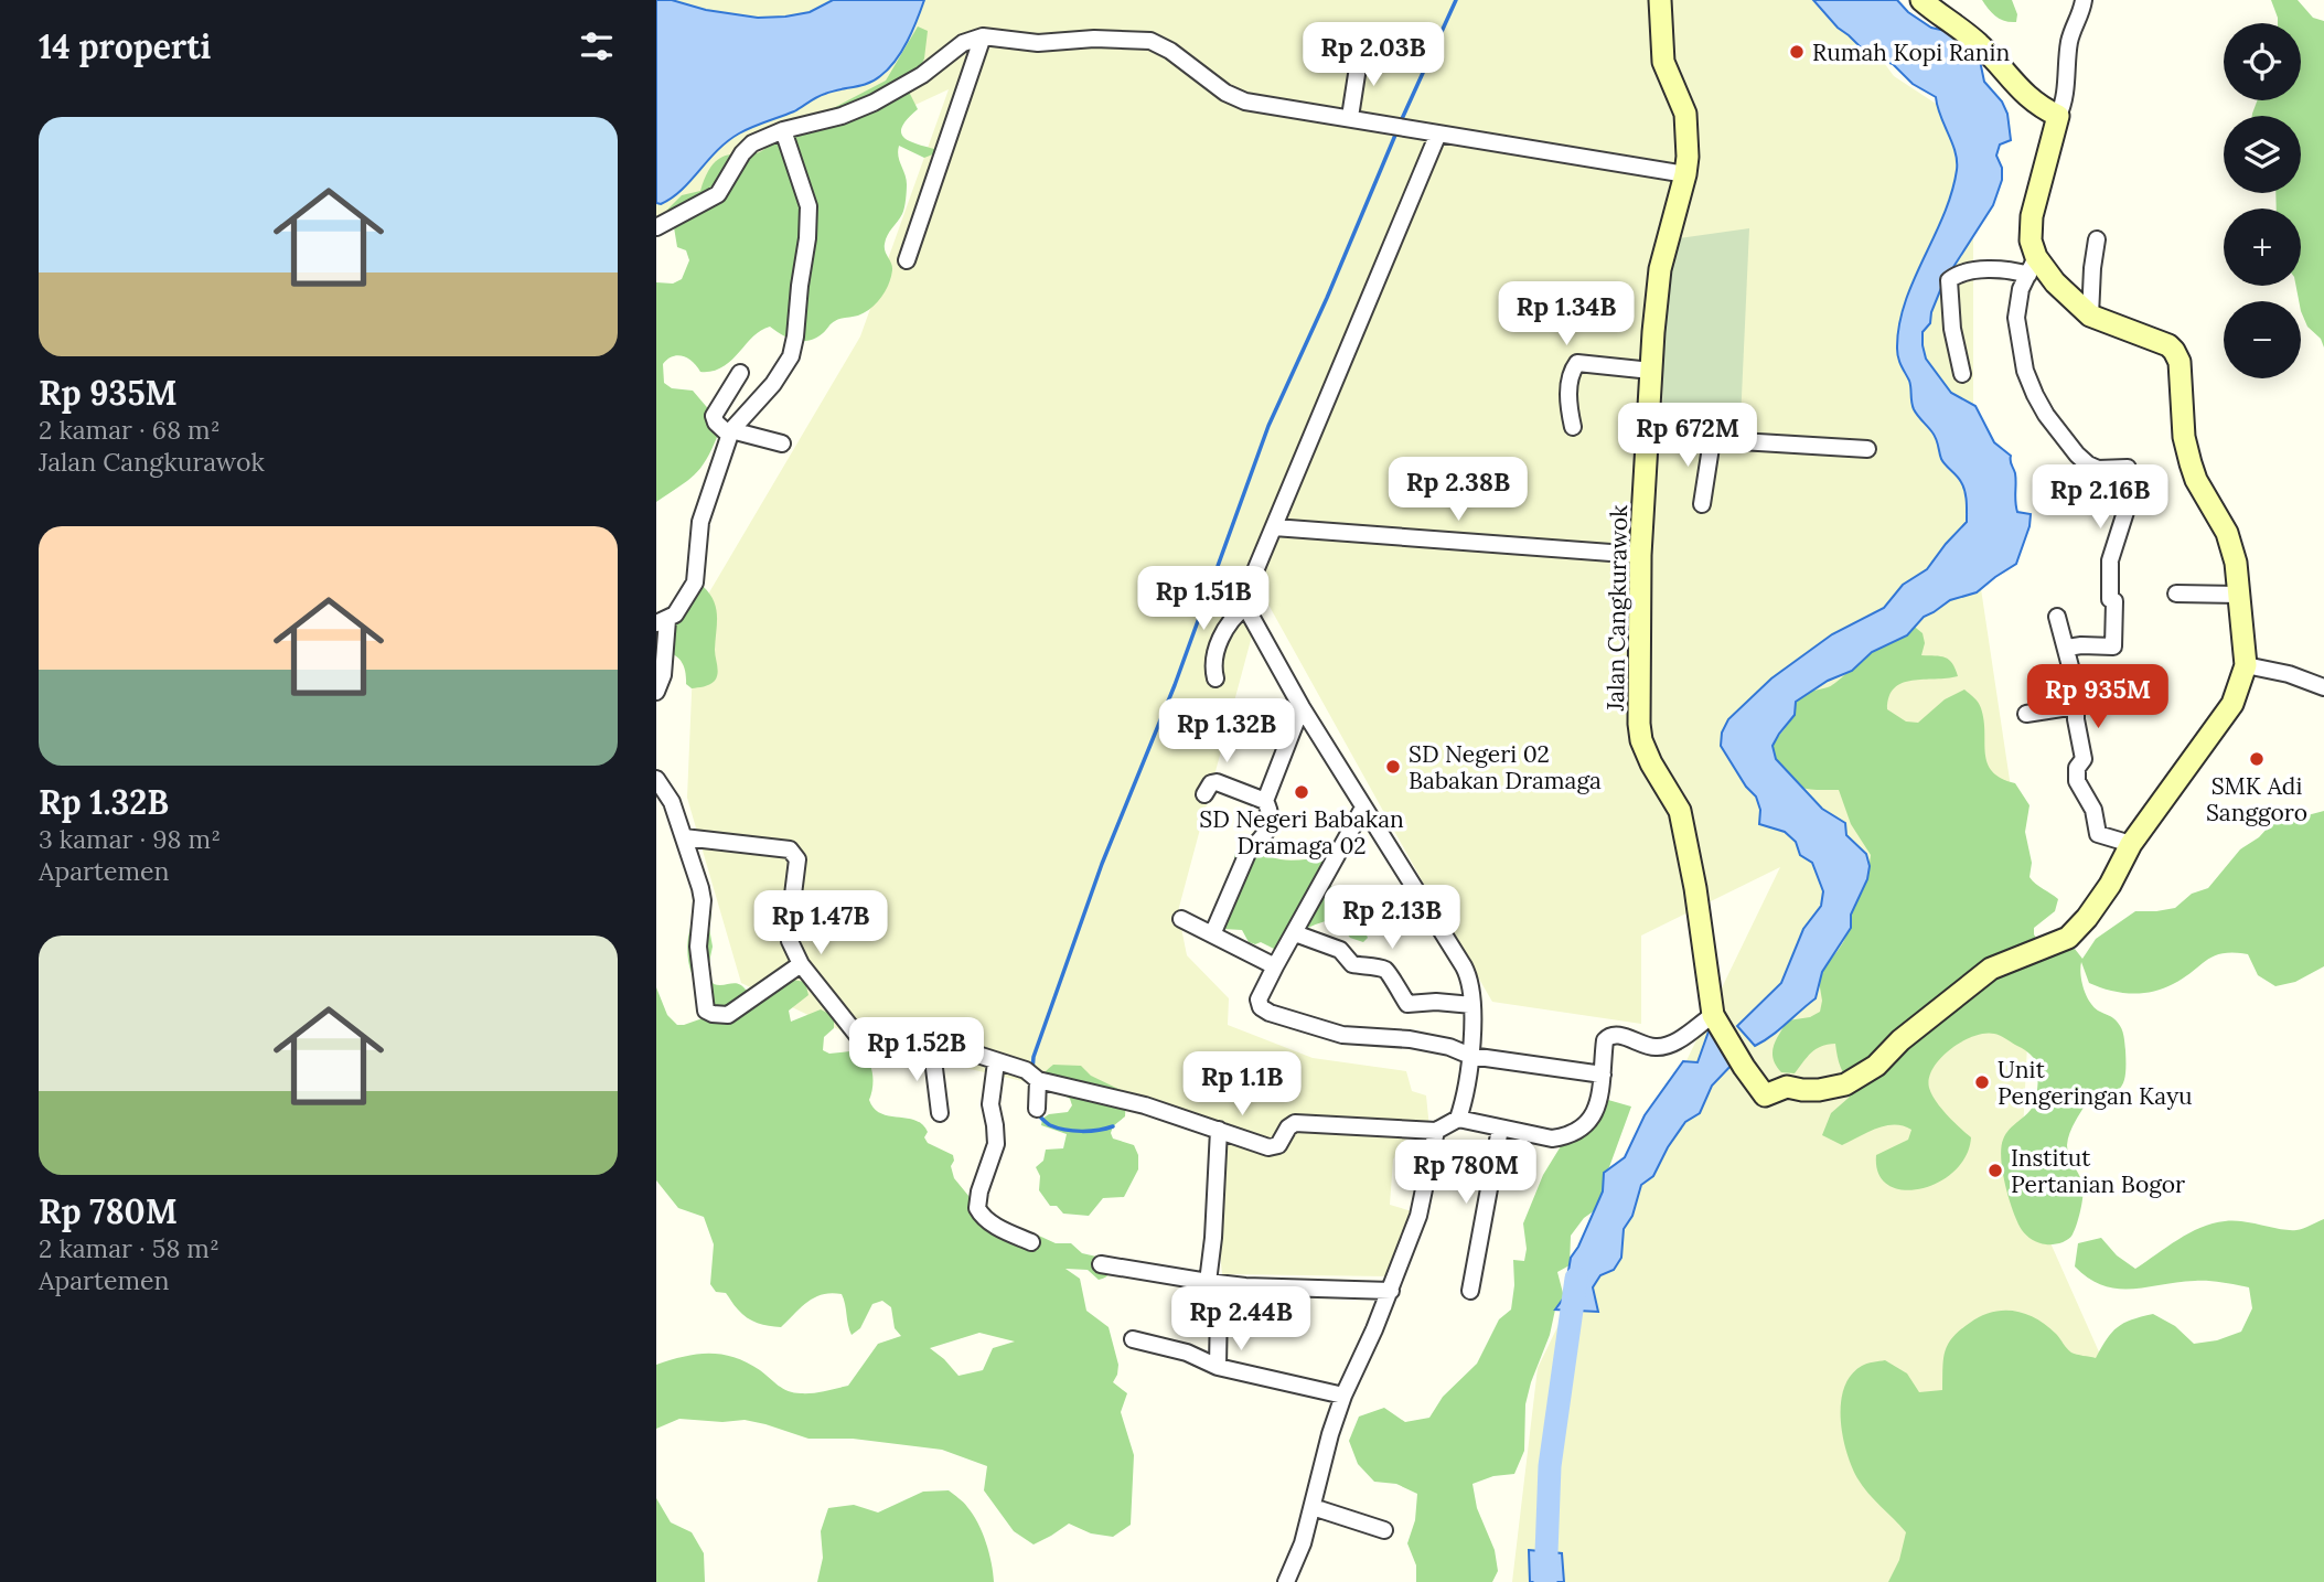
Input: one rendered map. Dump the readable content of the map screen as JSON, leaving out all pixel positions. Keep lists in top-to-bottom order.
{
  "streets": {
    "street": ["Jalan Cangkurawok"]
  },
  "places": [
    "Rumah Kopi Ranin",
    "SMK Adi Sanggoro",
    "SD Negeri 02 Babakan Dramaga",
    "SD Negeri Babakan Dramaga 02",
    "Unit Pengeringan Kayu",
    "Institut Pertanian Bogor"
  ],
  "page": {
    "heading": "14 properti",
    "price": [
      "Rp 2.03B",
      "Rp 1.34B",
      "Rp 672M",
      "Rp 2.38B",
      "Rp 2.16B",
      "Rp 1.51B",
      "Rp 935M",
      "Rp 1.32B",
      "Rp 2.13B",
      "Rp 1.47B",
      "Rp 1.52B",
      "Rp 1.1B",
      "Rp 780M",
      "Rp 2.44B"
    ],
    "map_buttons": ["+", "−"],
    "list": [
      {
        "name": "Rp 935M",
        "note": "2 kamar · 68 m² · Jalan Cangkurawok"
      },
      {
        "name": "Rp 1.32B",
        "note": "3 kamar · 98 m² · Apartemen"
      },
      {
        "name": "Rp 780M",
        "note": "2 kamar · 58 m² · Apartemen"
      }
    ]
  }
}
